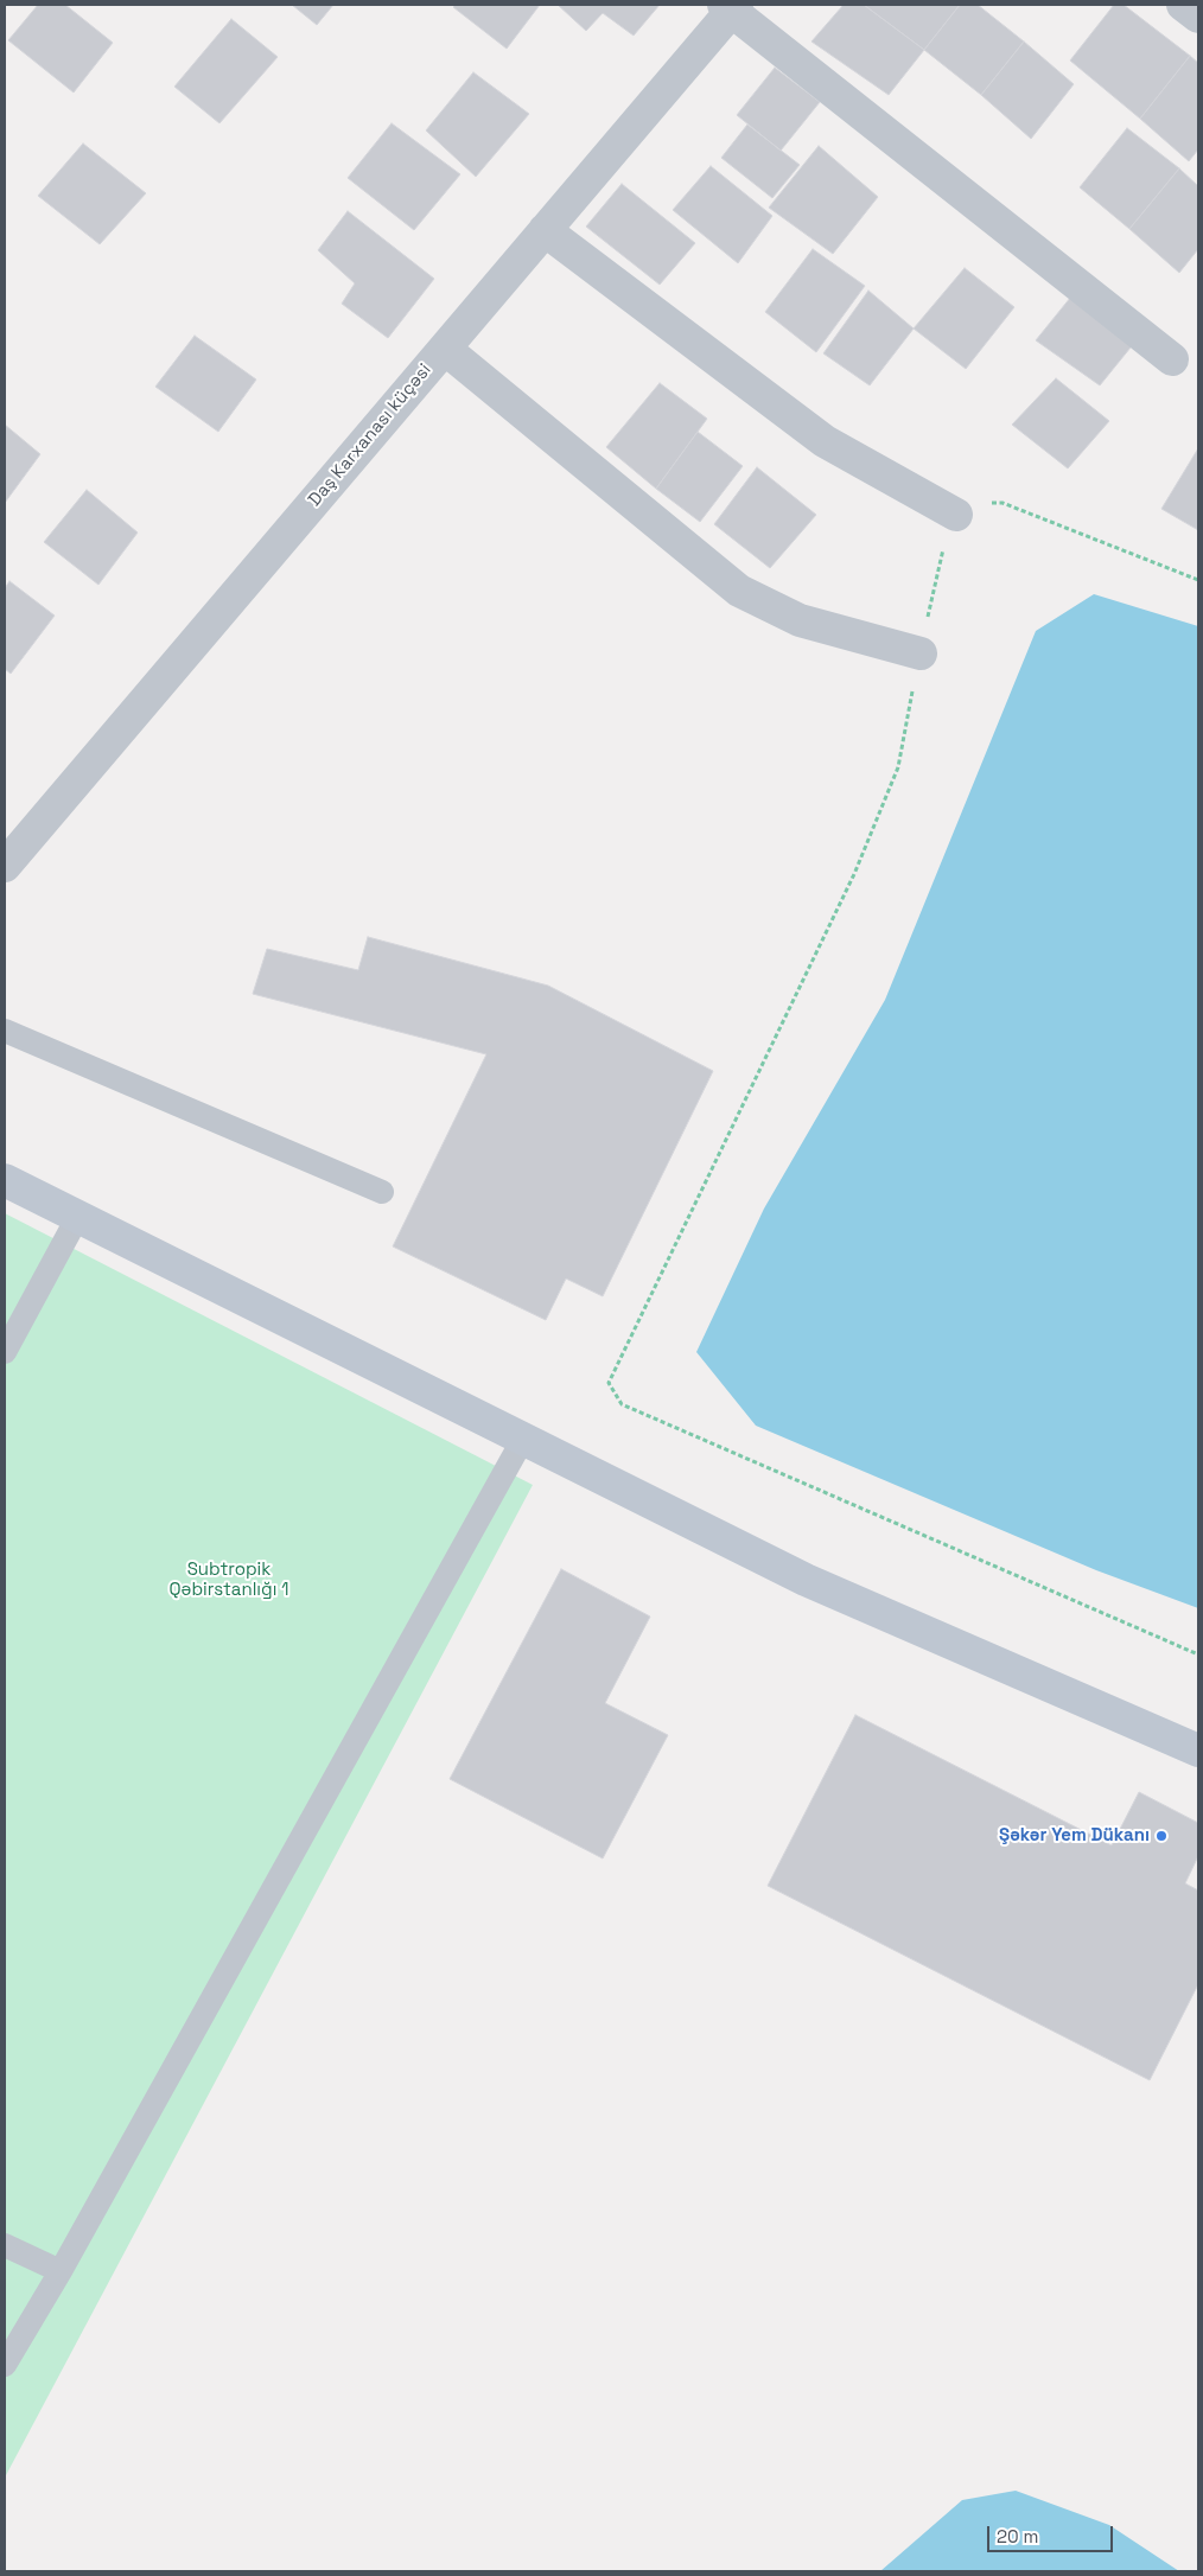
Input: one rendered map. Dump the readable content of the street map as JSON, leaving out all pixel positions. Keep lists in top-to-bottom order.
{
  "streets": {
    "street": ["Daş Karxanası küçəsi"]
  },
  "parks": ["Subtropik Qəbirstanlığı 1"],
  "places": ["Şəkər Yem Dükanı"],
  "scale_bar": "20 m"
}
